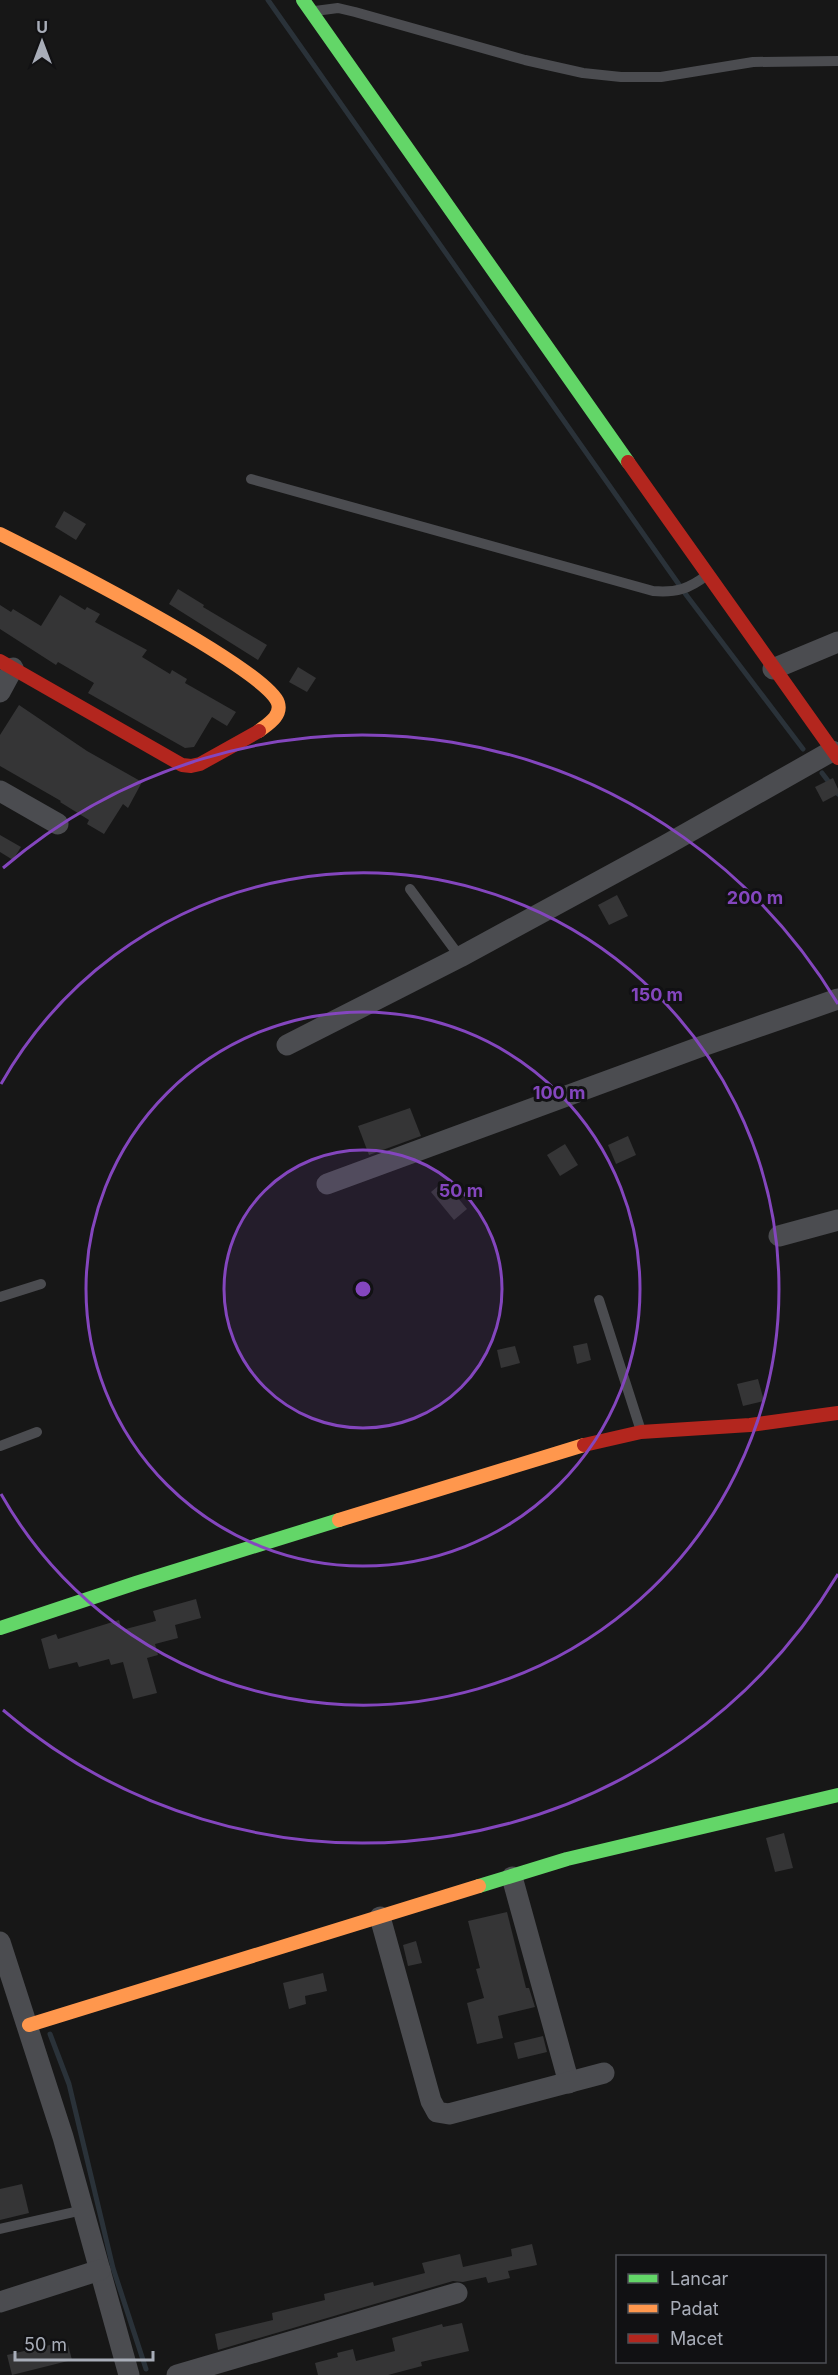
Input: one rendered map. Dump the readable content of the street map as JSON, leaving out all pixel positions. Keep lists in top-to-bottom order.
{
  "legend": ["Lancar", "Padat", "Macet"],
  "scale_bar": "50 m",
  "north": "top",
  "rings": [
    "200 m",
    "150 m",
    "100 m",
    "50 m"
  ]
}
